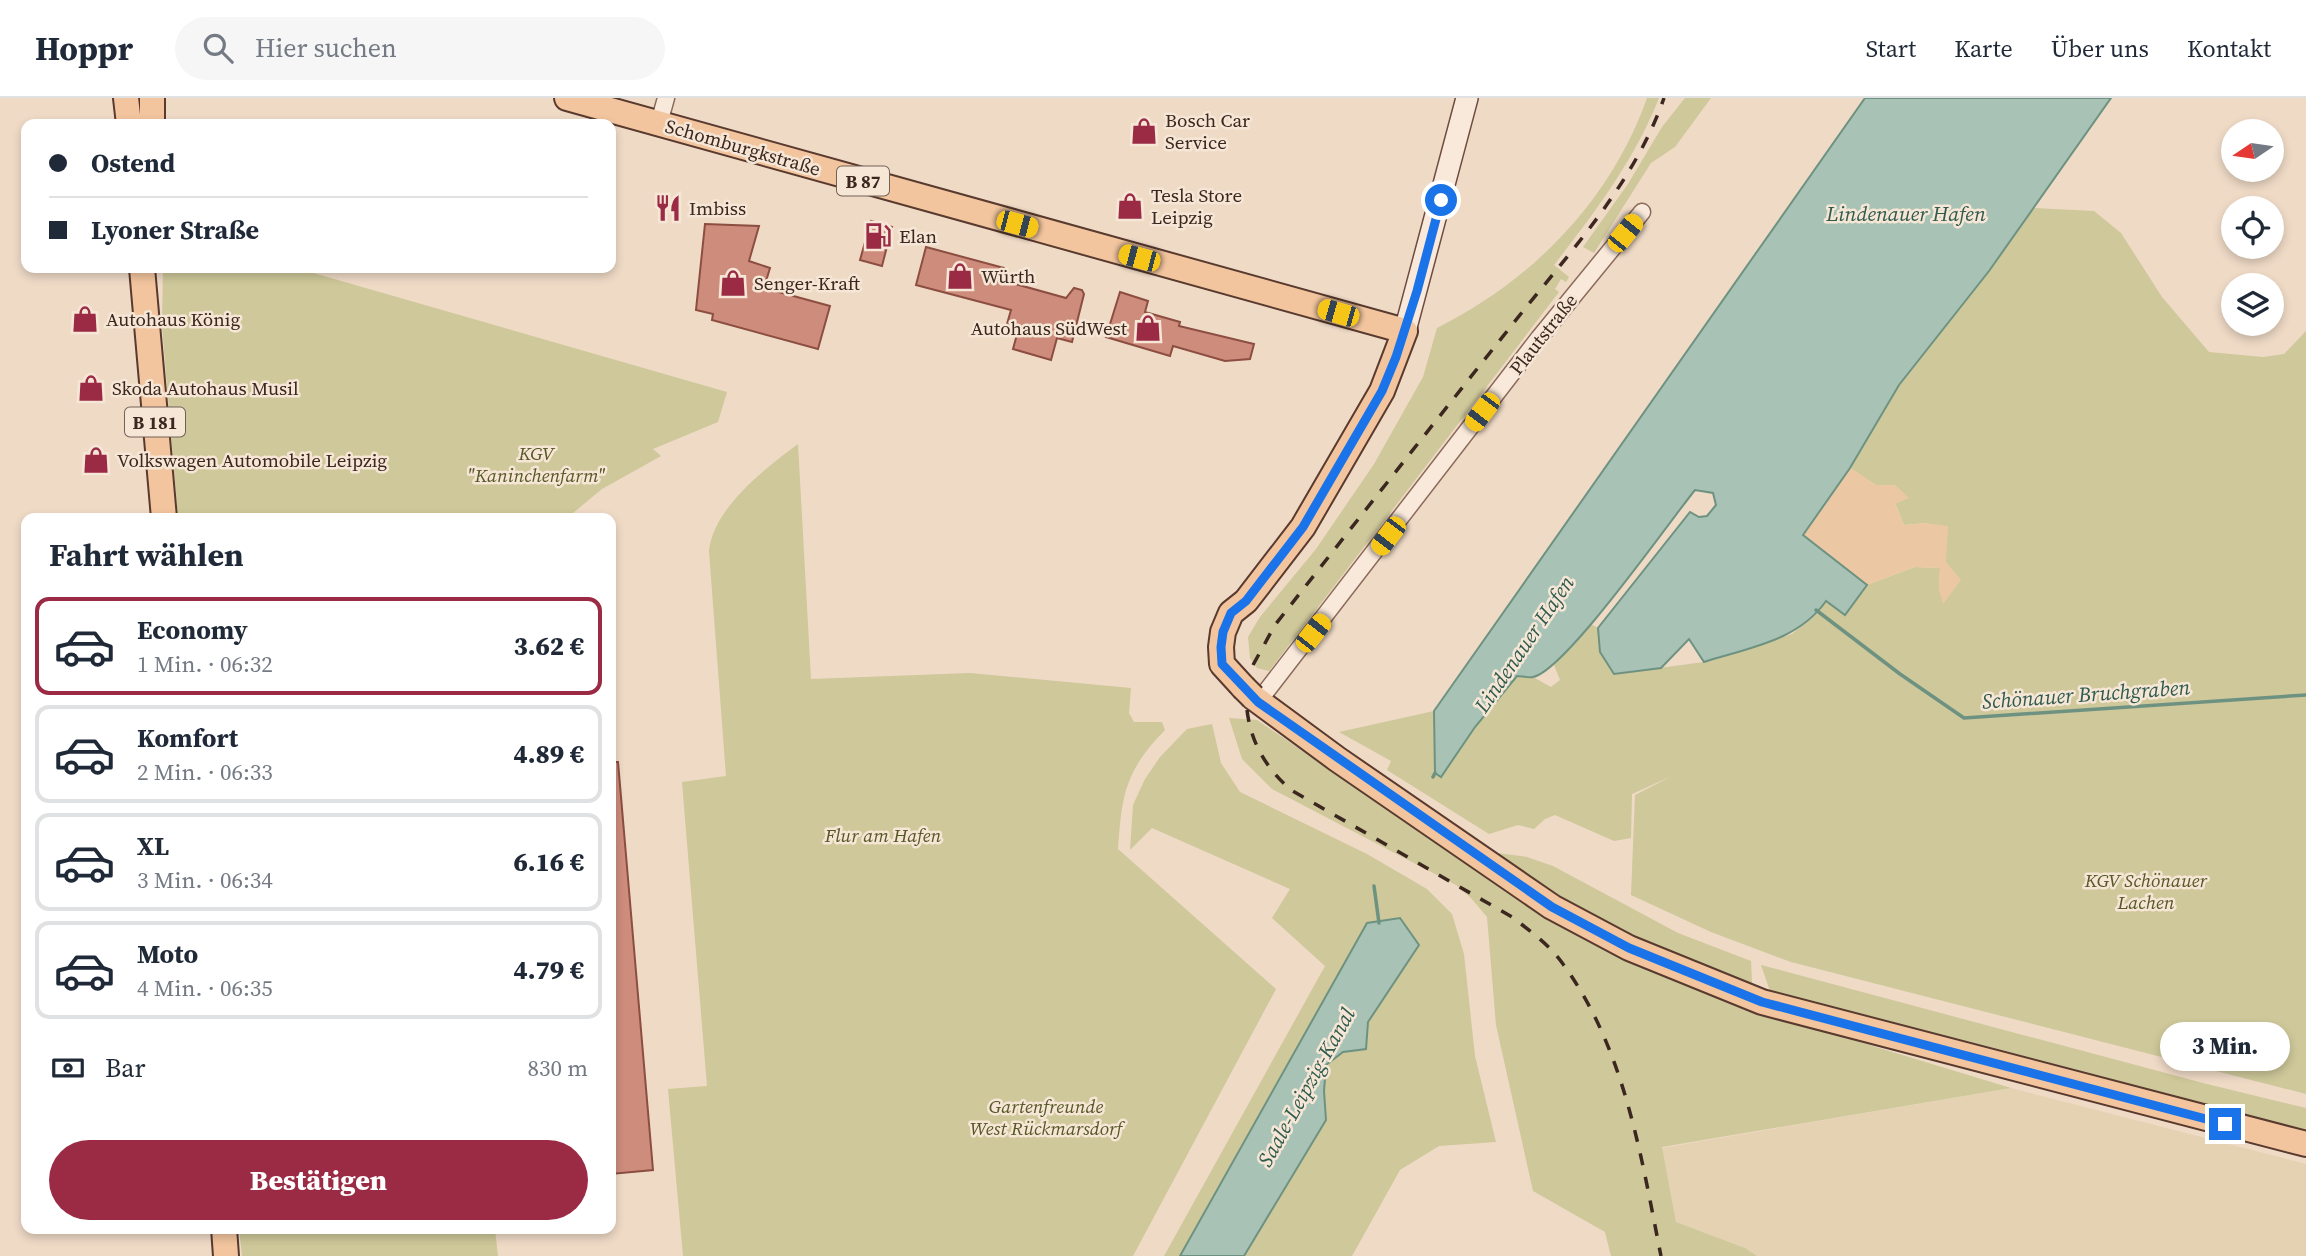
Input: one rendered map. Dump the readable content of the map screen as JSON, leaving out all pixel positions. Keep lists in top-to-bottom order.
{
  "streets": {
    "main road": ["Schomburgkstraße", "B 87", "B 181"],
    "street": ["Plautstraße"]
  },
  "water": ["Lindenauer Hafen", "Schönauer Bruchgraben", "Saale-Leipzig-Kanal"],
  "parks": [
    "KGV \"Kaninchenfarm\"",
    "Flur am Hafen",
    "KGV Schönauer Lachen",
    "Gartenfreunde West Rückmarsdorf"
  ],
  "places": {
    "shop": [
      "Bosch Car Service",
      "Tesla Store Leipzig",
      "Würth",
      "Senger-Kraft",
      "Autohaus König",
      "Autohaus SüdWest",
      "Skoda Autohaus Musil",
      "Volkswagen Automobile Leipzig"
    ],
    "restaurant": ["Imbiss"],
    "fuel station": ["Elan"]
  },
  "north": "left",
  "page": {
    "header": "Hoppr",
    "search": "Hier suchen",
    "nav": [
      "Start",
      "Karte",
      "Über uns",
      "Kontakt"
    ],
    "banner": ["Ostend", "Lyoner Straße"],
    "heading": "Fahrt wählen",
    "list": [
      {
        "name": "Economy",
        "note": "1 Min. · 06:32",
        "value": "3.62 €"
      },
      {
        "name": "Komfort",
        "note": "2 Min. · 06:33",
        "value": "4.89 €"
      },
      {
        "name": "XL",
        "note": "3 Min. · 06:34",
        "value": "6.16 €"
      },
      {
        "name": "Moto",
        "note": "4 Min. · 06:35",
        "value": "4.79 €"
      }
    ],
    "bubble": "3 Min.",
    "pay": ["Bar", "830 m"],
    "buttons": "Bestätigen"
  }
}
